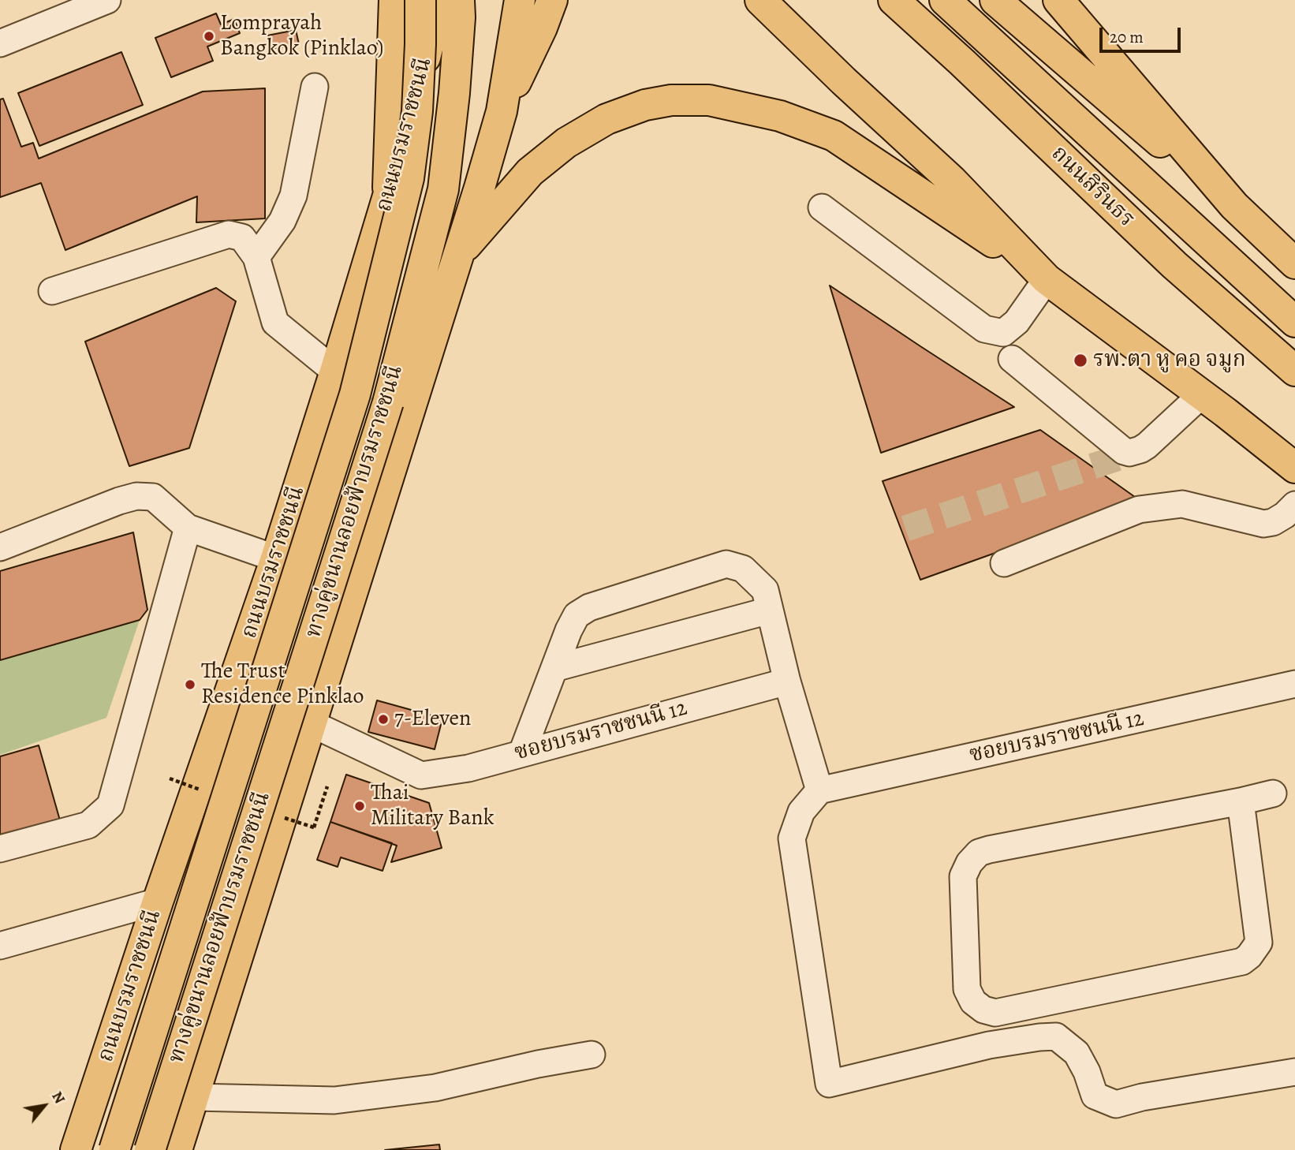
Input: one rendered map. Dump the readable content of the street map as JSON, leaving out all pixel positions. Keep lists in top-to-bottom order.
{
  "streets": {
    "main road": ["ถนนบรมราชชนนี", "ถนนสิรินธร", "ทางคู่ขนานลอยฟ้าบรมราชชนนี"],
    "street": ["ซอยบรมราชชนนี 12"]
  },
  "places": [
    "Lomprayah Bangkok (Pinklao)",
    "รพ.ตา หู คอ จมูก",
    "The Trust Residence Pinklao",
    "7-Eleven",
    "Thai Military Bank"
  ],
  "scale_bar": "20 m",
  "north": "top right"
}
